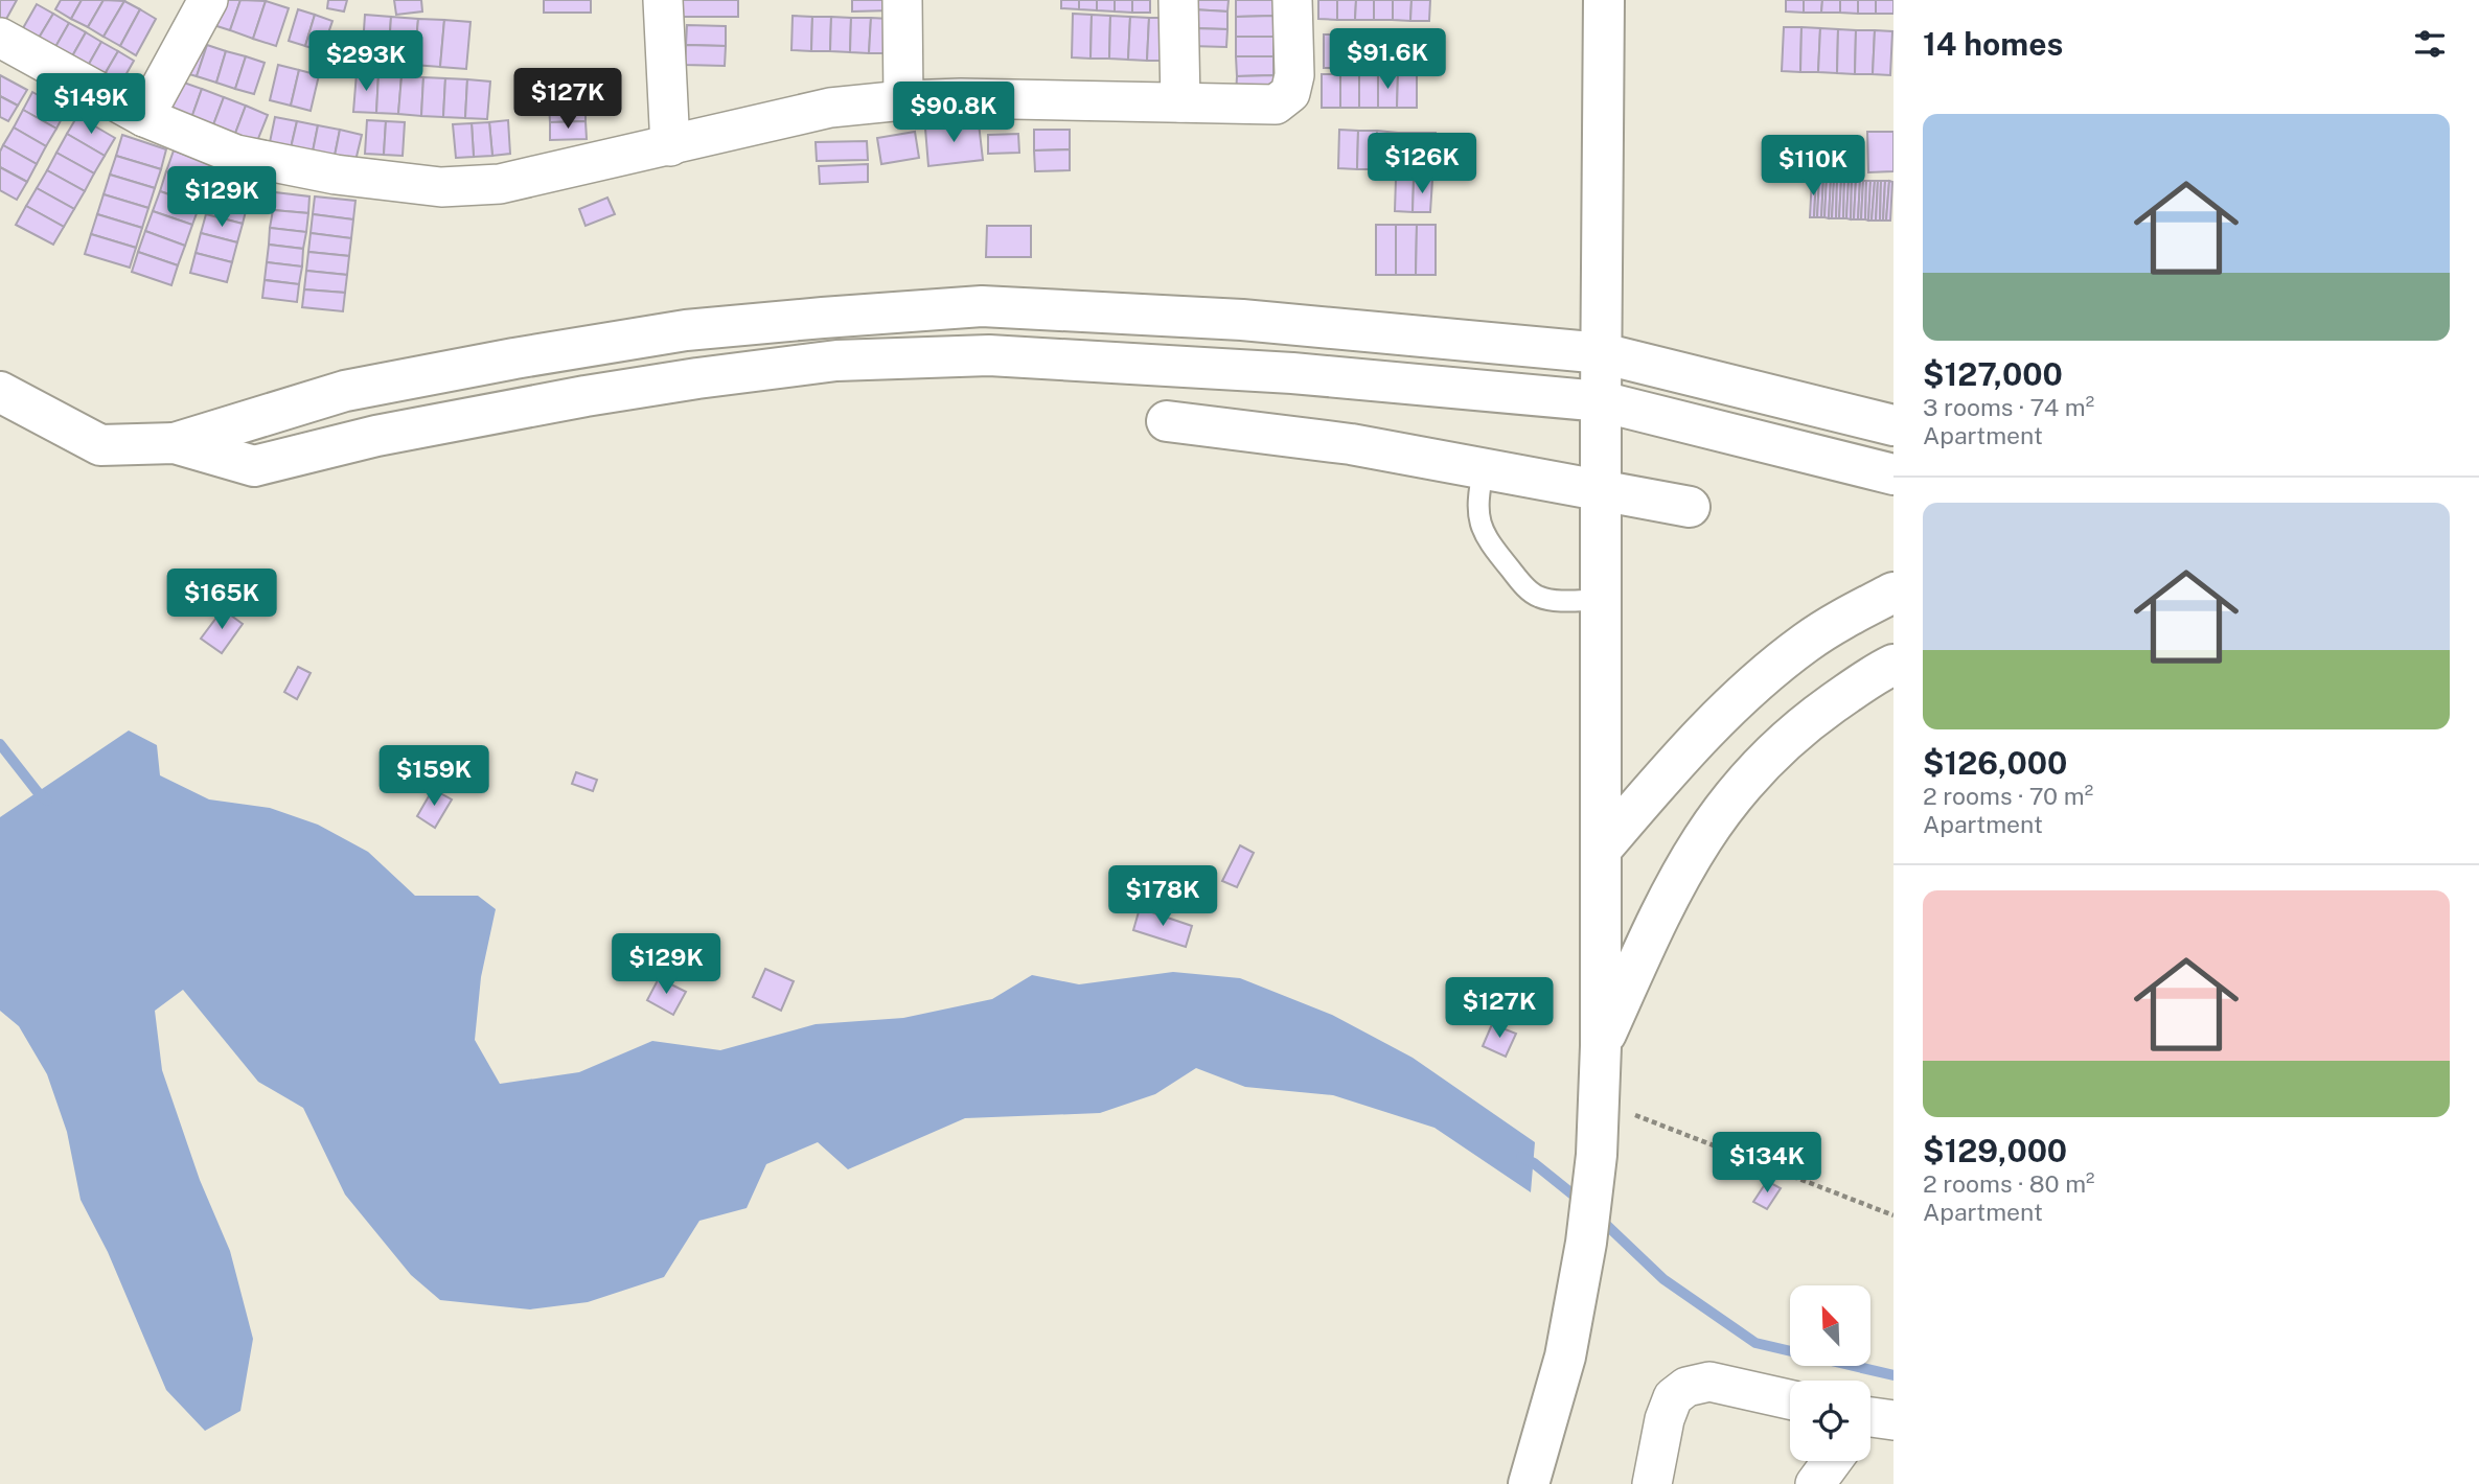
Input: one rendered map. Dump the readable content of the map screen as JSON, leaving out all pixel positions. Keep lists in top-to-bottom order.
{
  "north": "top left",
  "page": {
    "heading": "14 homes",
    "price": [
      "$91.6K",
      "$293K",
      "$127K",
      "$149K",
      "$90.8K",
      "$126K",
      "$110K",
      "$129K",
      "$165K",
      "$159K",
      "$178K",
      "$129K",
      "$127K",
      "$134K"
    ],
    "list": [
      {
        "name": "$127,000",
        "note": "3 rooms · 74 m² · Apartment"
      },
      {
        "name": "$126,000",
        "note": "2 rooms · 70 m² · Apartment"
      },
      {
        "name": "$129,000",
        "note": "2 rooms · 80 m² · Apartment"
      }
    ]
  }
}
